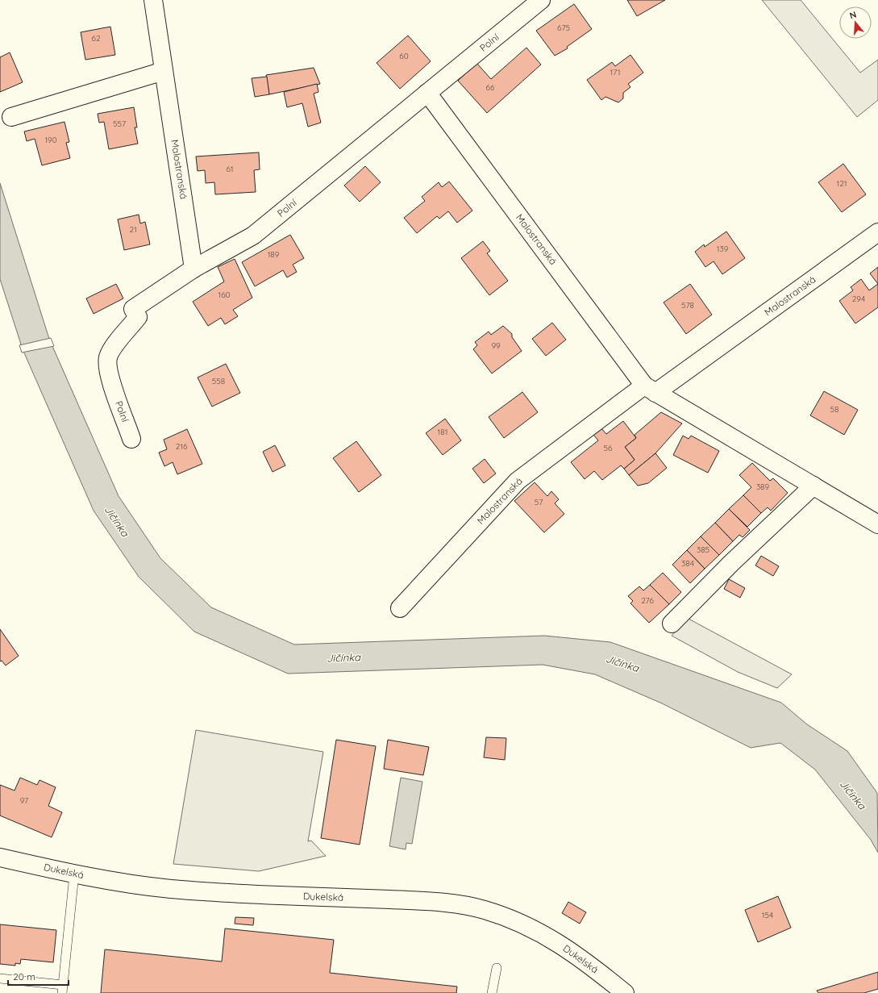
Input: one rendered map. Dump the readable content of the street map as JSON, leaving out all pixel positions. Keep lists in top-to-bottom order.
{
  "streets": {
    "street": ["Polní", "Malostranská", "Dukelská"]
  },
  "crossings": [
    ["Polní", "Malostranská"]
  ],
  "water": ["Jičínka"],
  "house_numbers": [
    "675",
    "62",
    "60",
    "171",
    "66",
    "557",
    "190",
    "61",
    "121",
    "21",
    "139",
    "189",
    "160",
    "294",
    "578",
    "99",
    "558",
    "58",
    "181",
    "216",
    "56",
    "389",
    "57",
    "385",
    "384",
    "276",
    "97",
    "154"
  ],
  "scale_bar": "20 m",
  "north": "top"
}
